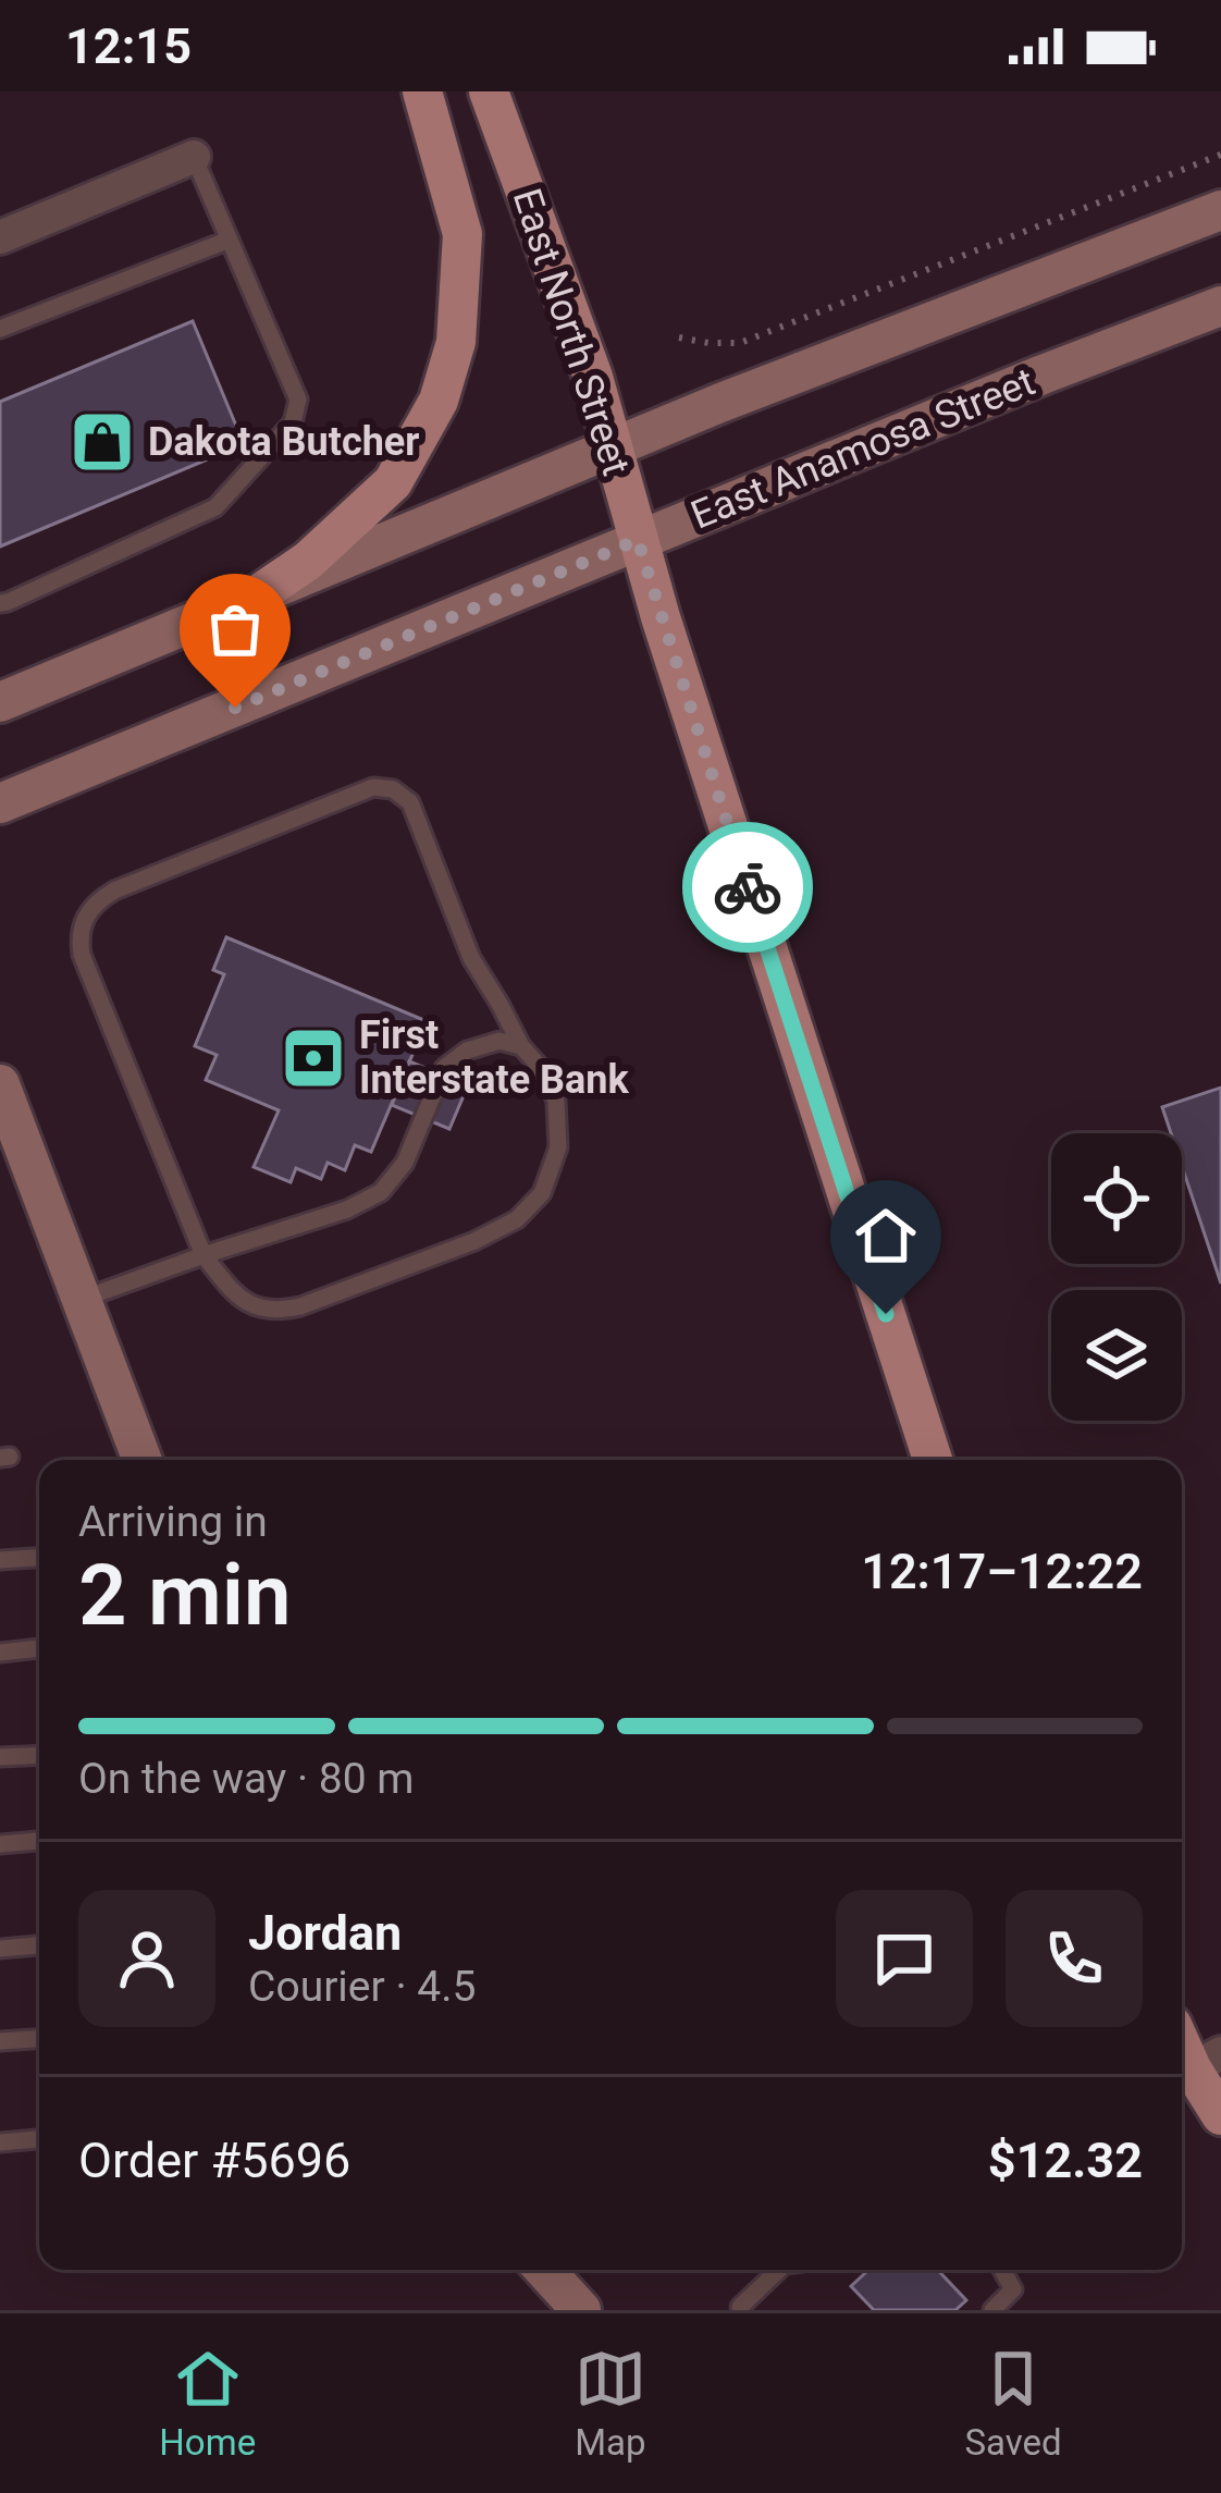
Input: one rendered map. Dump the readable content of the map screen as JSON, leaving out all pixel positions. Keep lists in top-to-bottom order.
{
  "streets": {
    "main road": ["East North Street"],
    "street": ["East Anamosa Street"]
  },
  "crossings": [
    ["East North Street", "East Anamosa Street"]
  ],
  "places": {
    "shop": ["Dakota Butcher"],
    "bank": ["First Interstate Bank"]
  },
  "page": {
    "status": "12:15",
    "heading": ["2 min", "Arriving in", "12:17–12:22"],
    "panel": [
      "Jordan",
      "Courier · 4.5",
      "Order #5696",
      "$12.32"
    ],
    "bar": "On the way · 80 m",
    "tabs": ["Home", "Map", "Saved"]
  }
}
